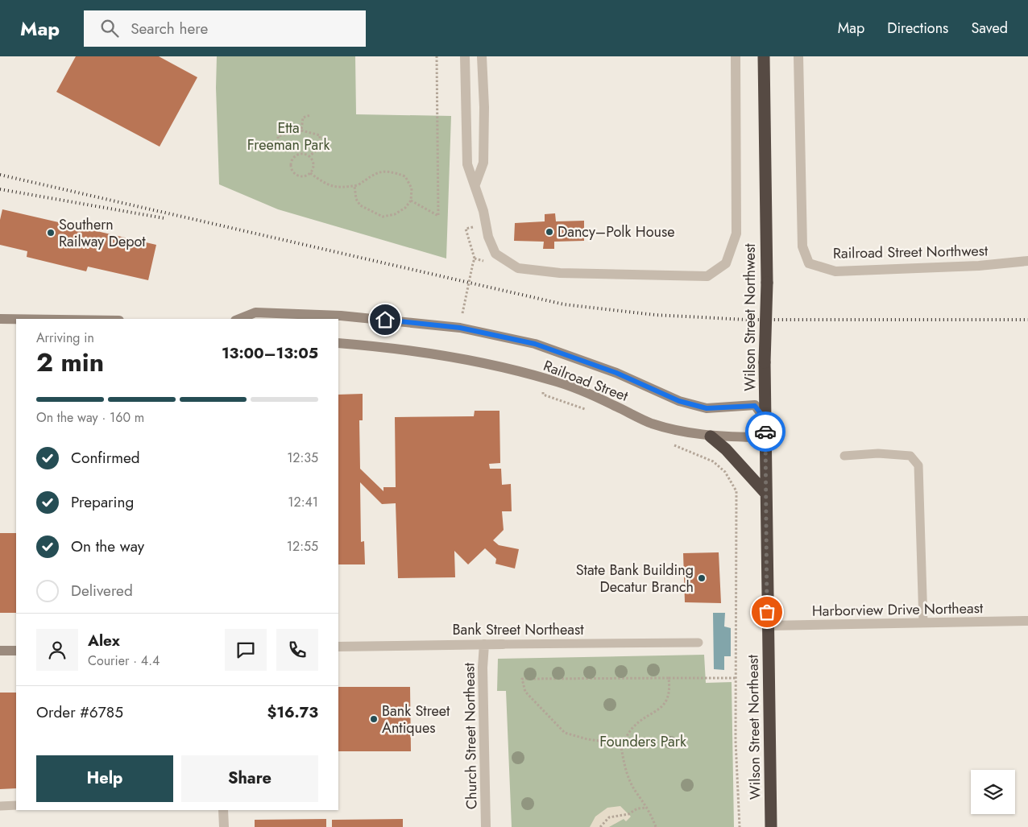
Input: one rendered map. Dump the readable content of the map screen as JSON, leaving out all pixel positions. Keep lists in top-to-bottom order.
{
  "streets": {
    "highway": ["Wilson Street Northwest", "Wilson Street Northeast"],
    "street": [
      "Railroad Street Northwest",
      "Railroad Street",
      "Harborview Drive Northeast",
      "Bank Street Northeast",
      "Church Street Northeast"
    ]
  },
  "crossings": [
    ["Wilson Street Northwest", "Railroad Street"],
    ["Wilson Street Northwest", "Harborview Drive Northeast"],
    ["Wilson Street Northwest", "Wilson Street Northeast"],
    ["Harborview Drive Northeast", "Wilson Street Northeast"],
    ["Bank Street Northeast", "Church Street Northeast"]
  ],
  "parks": ["Etta Freeman Park", "Founders Park"],
  "places": [
    "Dancy–Polk House",
    "Southern Railway Depot",
    "State Bank Building Decatur Branch",
    "Bank Street Antiques"
  ],
  "page": {
    "header": "Map",
    "search": "Search here",
    "nav": ["Map", "Directions", "Saved"],
    "heading": ["2 min", "Arriving in", "13:00–13:05"],
    "panel": [
      "Alex",
      "Courier · 4.4",
      "Order #6785",
      "$16.73"
    ],
    "bar": "On the way · 160 m",
    "list": [
      ["Confirmed", "12:35"],
      ["Preparing", "12:41"],
      ["On the way", "12:55"],
      "Delivered"
    ],
    "buttons": ["Help", "Share"]
  }
}
